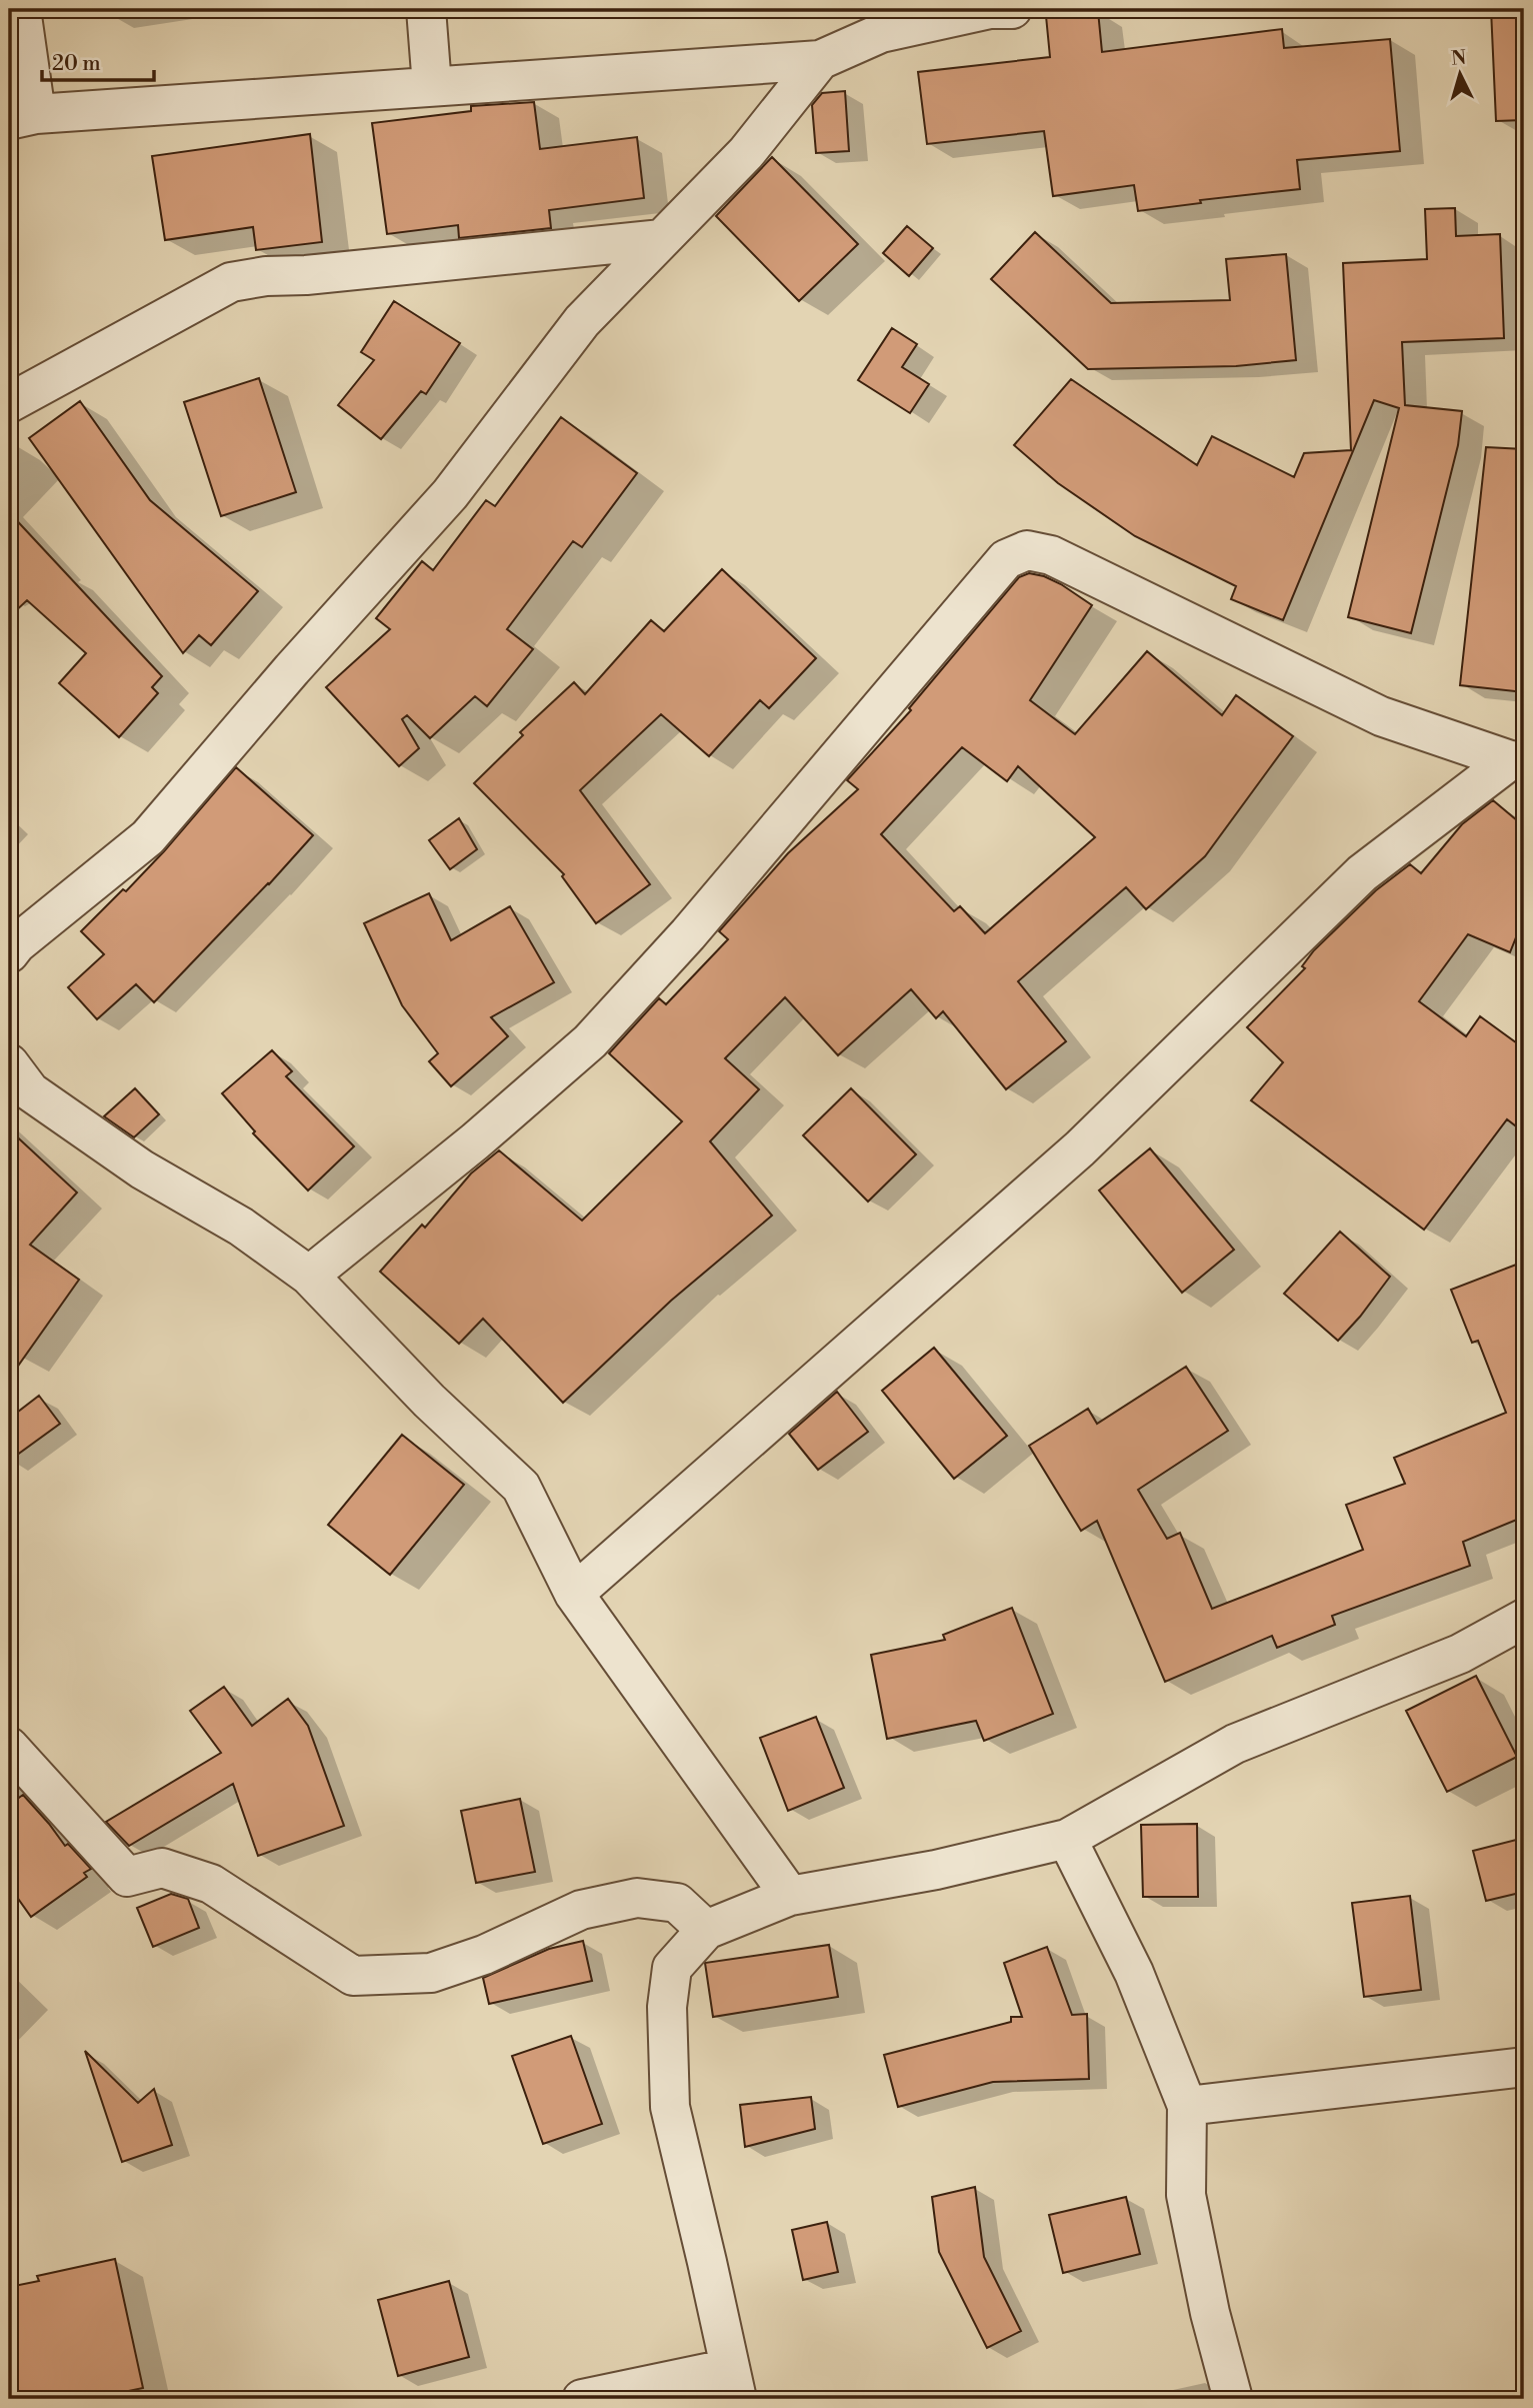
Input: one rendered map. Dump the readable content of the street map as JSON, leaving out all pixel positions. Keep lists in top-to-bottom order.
{
  "scale_bar": "20 m",
  "north": "top"
}
